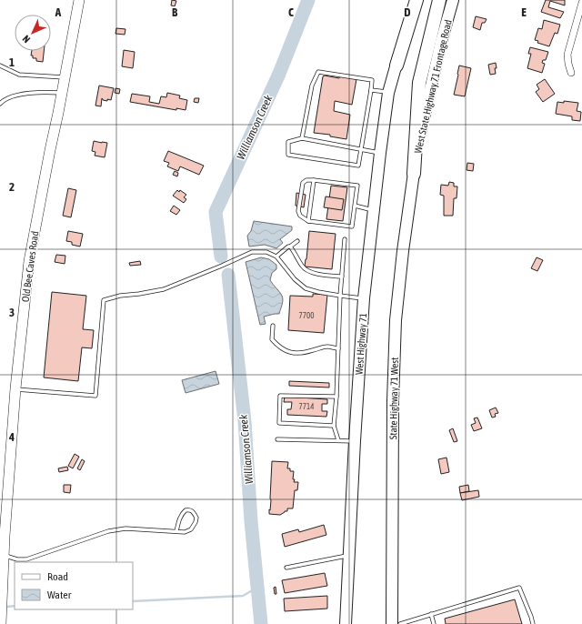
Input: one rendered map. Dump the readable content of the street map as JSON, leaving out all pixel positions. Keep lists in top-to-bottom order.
{
  "streets": {
    "main road": ["West State Highway 71 Frontage Road", "West Highway 71", "State Highway 71 West"],
    "street": ["Old Bee Caves Road"]
  },
  "crossings": [
    ["West State Highway 71 Frontage Road", "State Highway 71 West"]
  ],
  "water": ["Williamson Creek"],
  "house_numbers": ["7700", "7714"],
  "legend": ["Road", "Water"],
  "north": "bottom left",
  "grid": {
    "columns": [
      "A",
      "B",
      "C",
      "D",
      "E"
    ],
    "rows": [
      "1",
      "2",
      "3",
      "4"
    ]
  }
}
